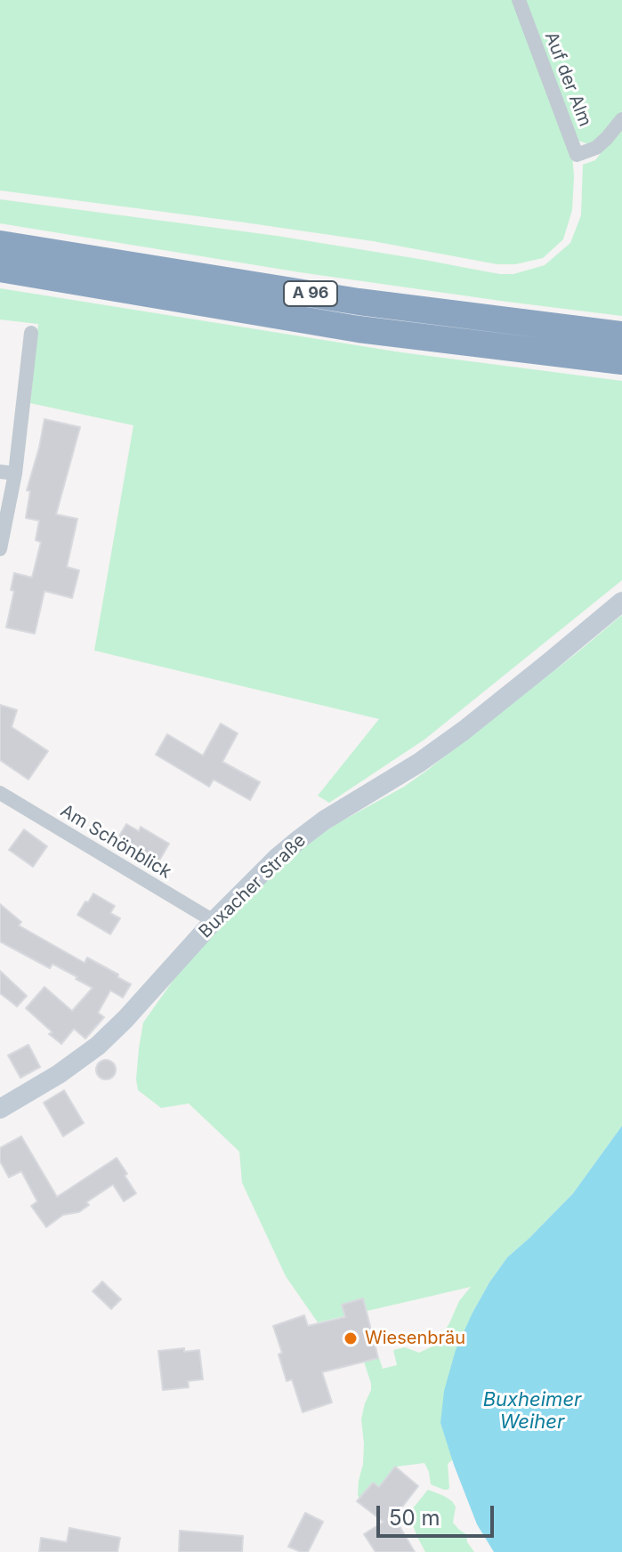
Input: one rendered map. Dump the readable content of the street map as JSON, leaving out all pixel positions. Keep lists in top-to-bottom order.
{
  "streets": {
    "highway": ["A 96"],
    "street": ["Auf der Alm", "Am Schönblick", "Buxacher Straße"]
  },
  "crossings": [
    ["Am Schönblick", "Buxacher Straße"]
  ],
  "water": ["Buxheimer Weiher"],
  "places": ["Wiesenbräu"],
  "scale_bar": "50 m"
}
